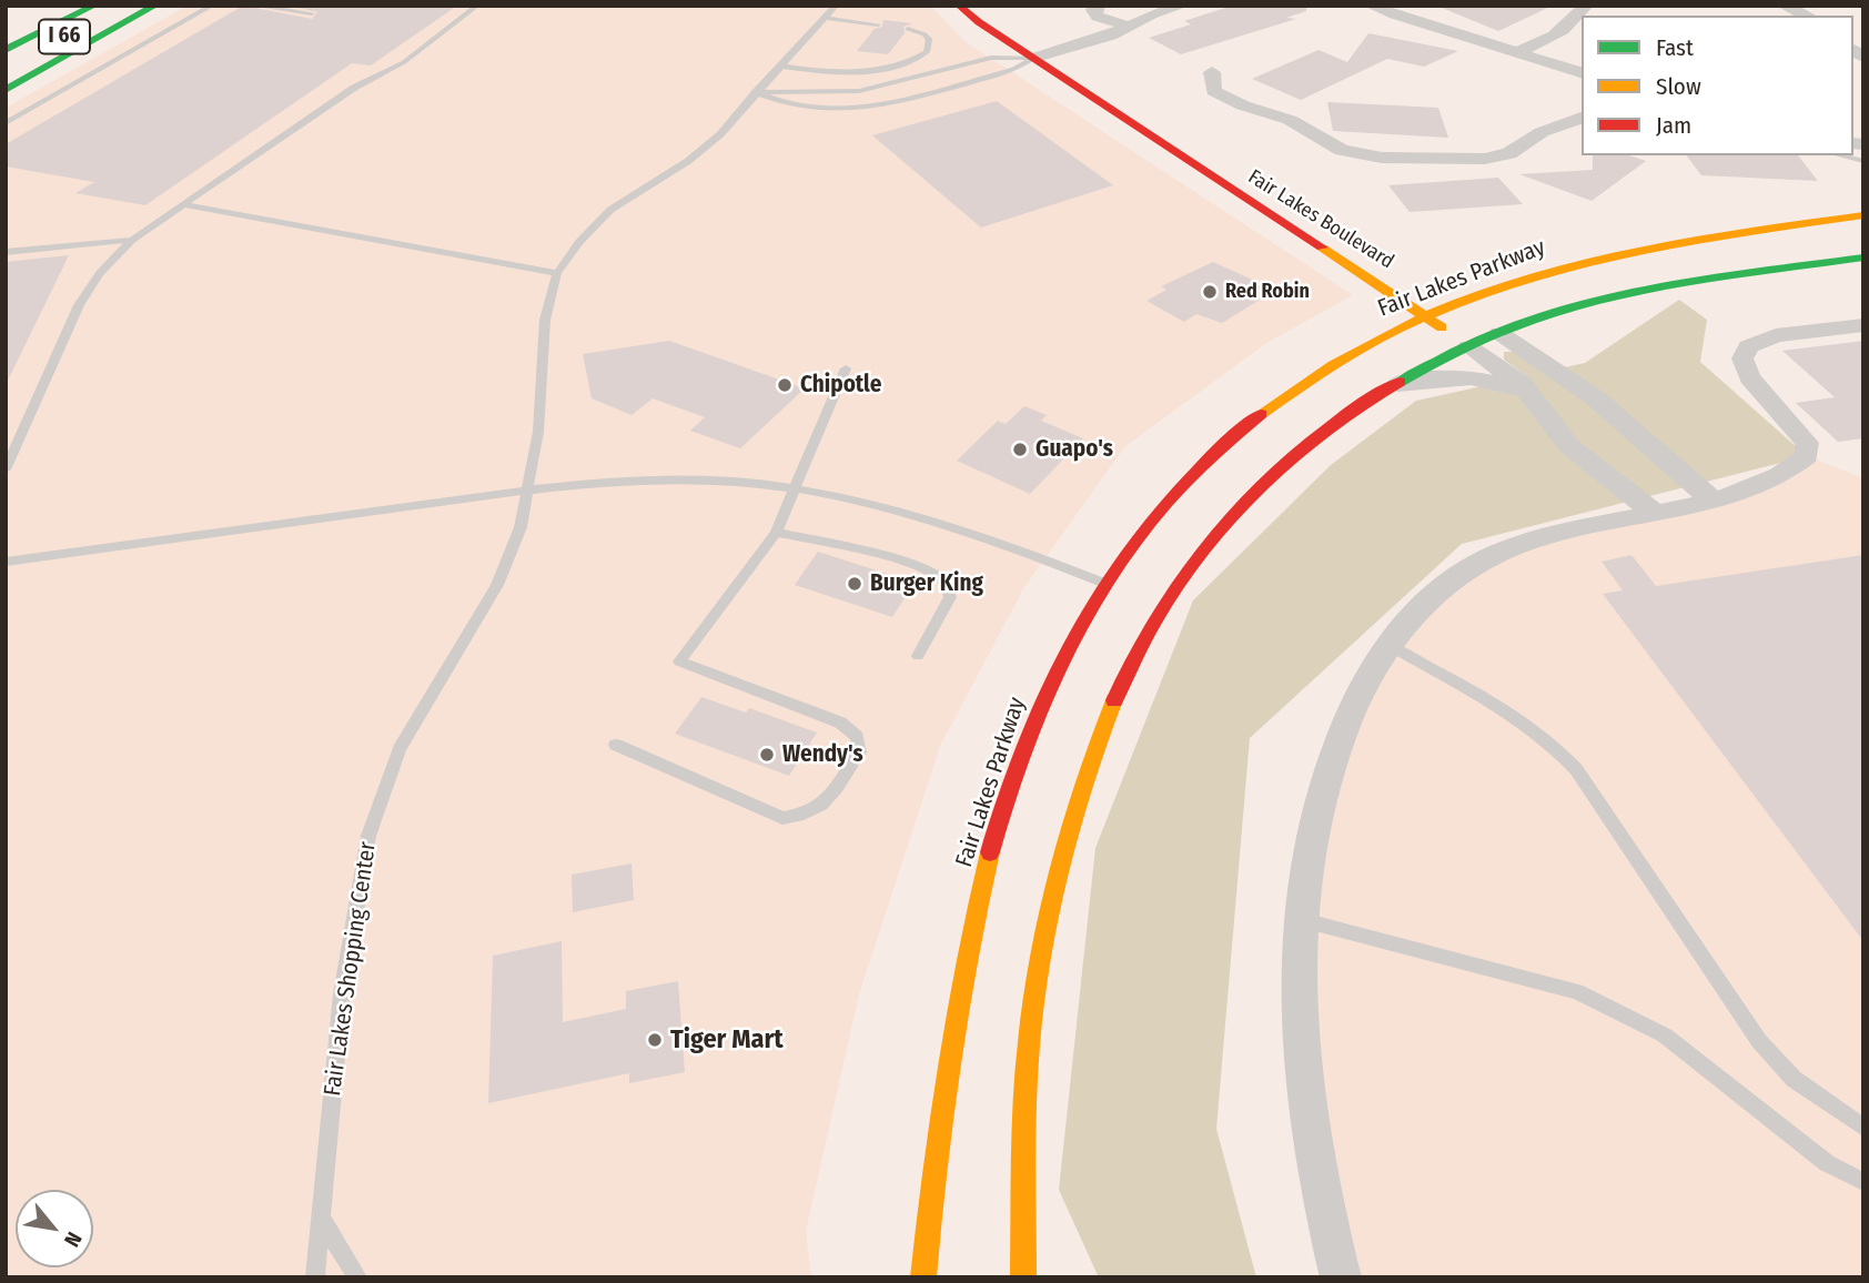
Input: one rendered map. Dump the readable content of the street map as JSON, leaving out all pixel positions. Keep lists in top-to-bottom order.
{
  "streets": {
    "main road": ["I 66", "Fair Lakes Boulevard", "Fair Lakes Parkway"],
    "lane": ["Fair Lakes Shopping Center"]
  },
  "crossings": [
    ["Fair Lakes Boulevard", "Fair Lakes Parkway"]
  ],
  "places": [
    "Red Robin",
    "Chipotle",
    "Guapo's",
    "Burger King",
    "Wendy's",
    "Tiger Mart"
  ],
  "legend": ["Fast", "Slow", "Jam"],
  "north": "bottom right"
}
